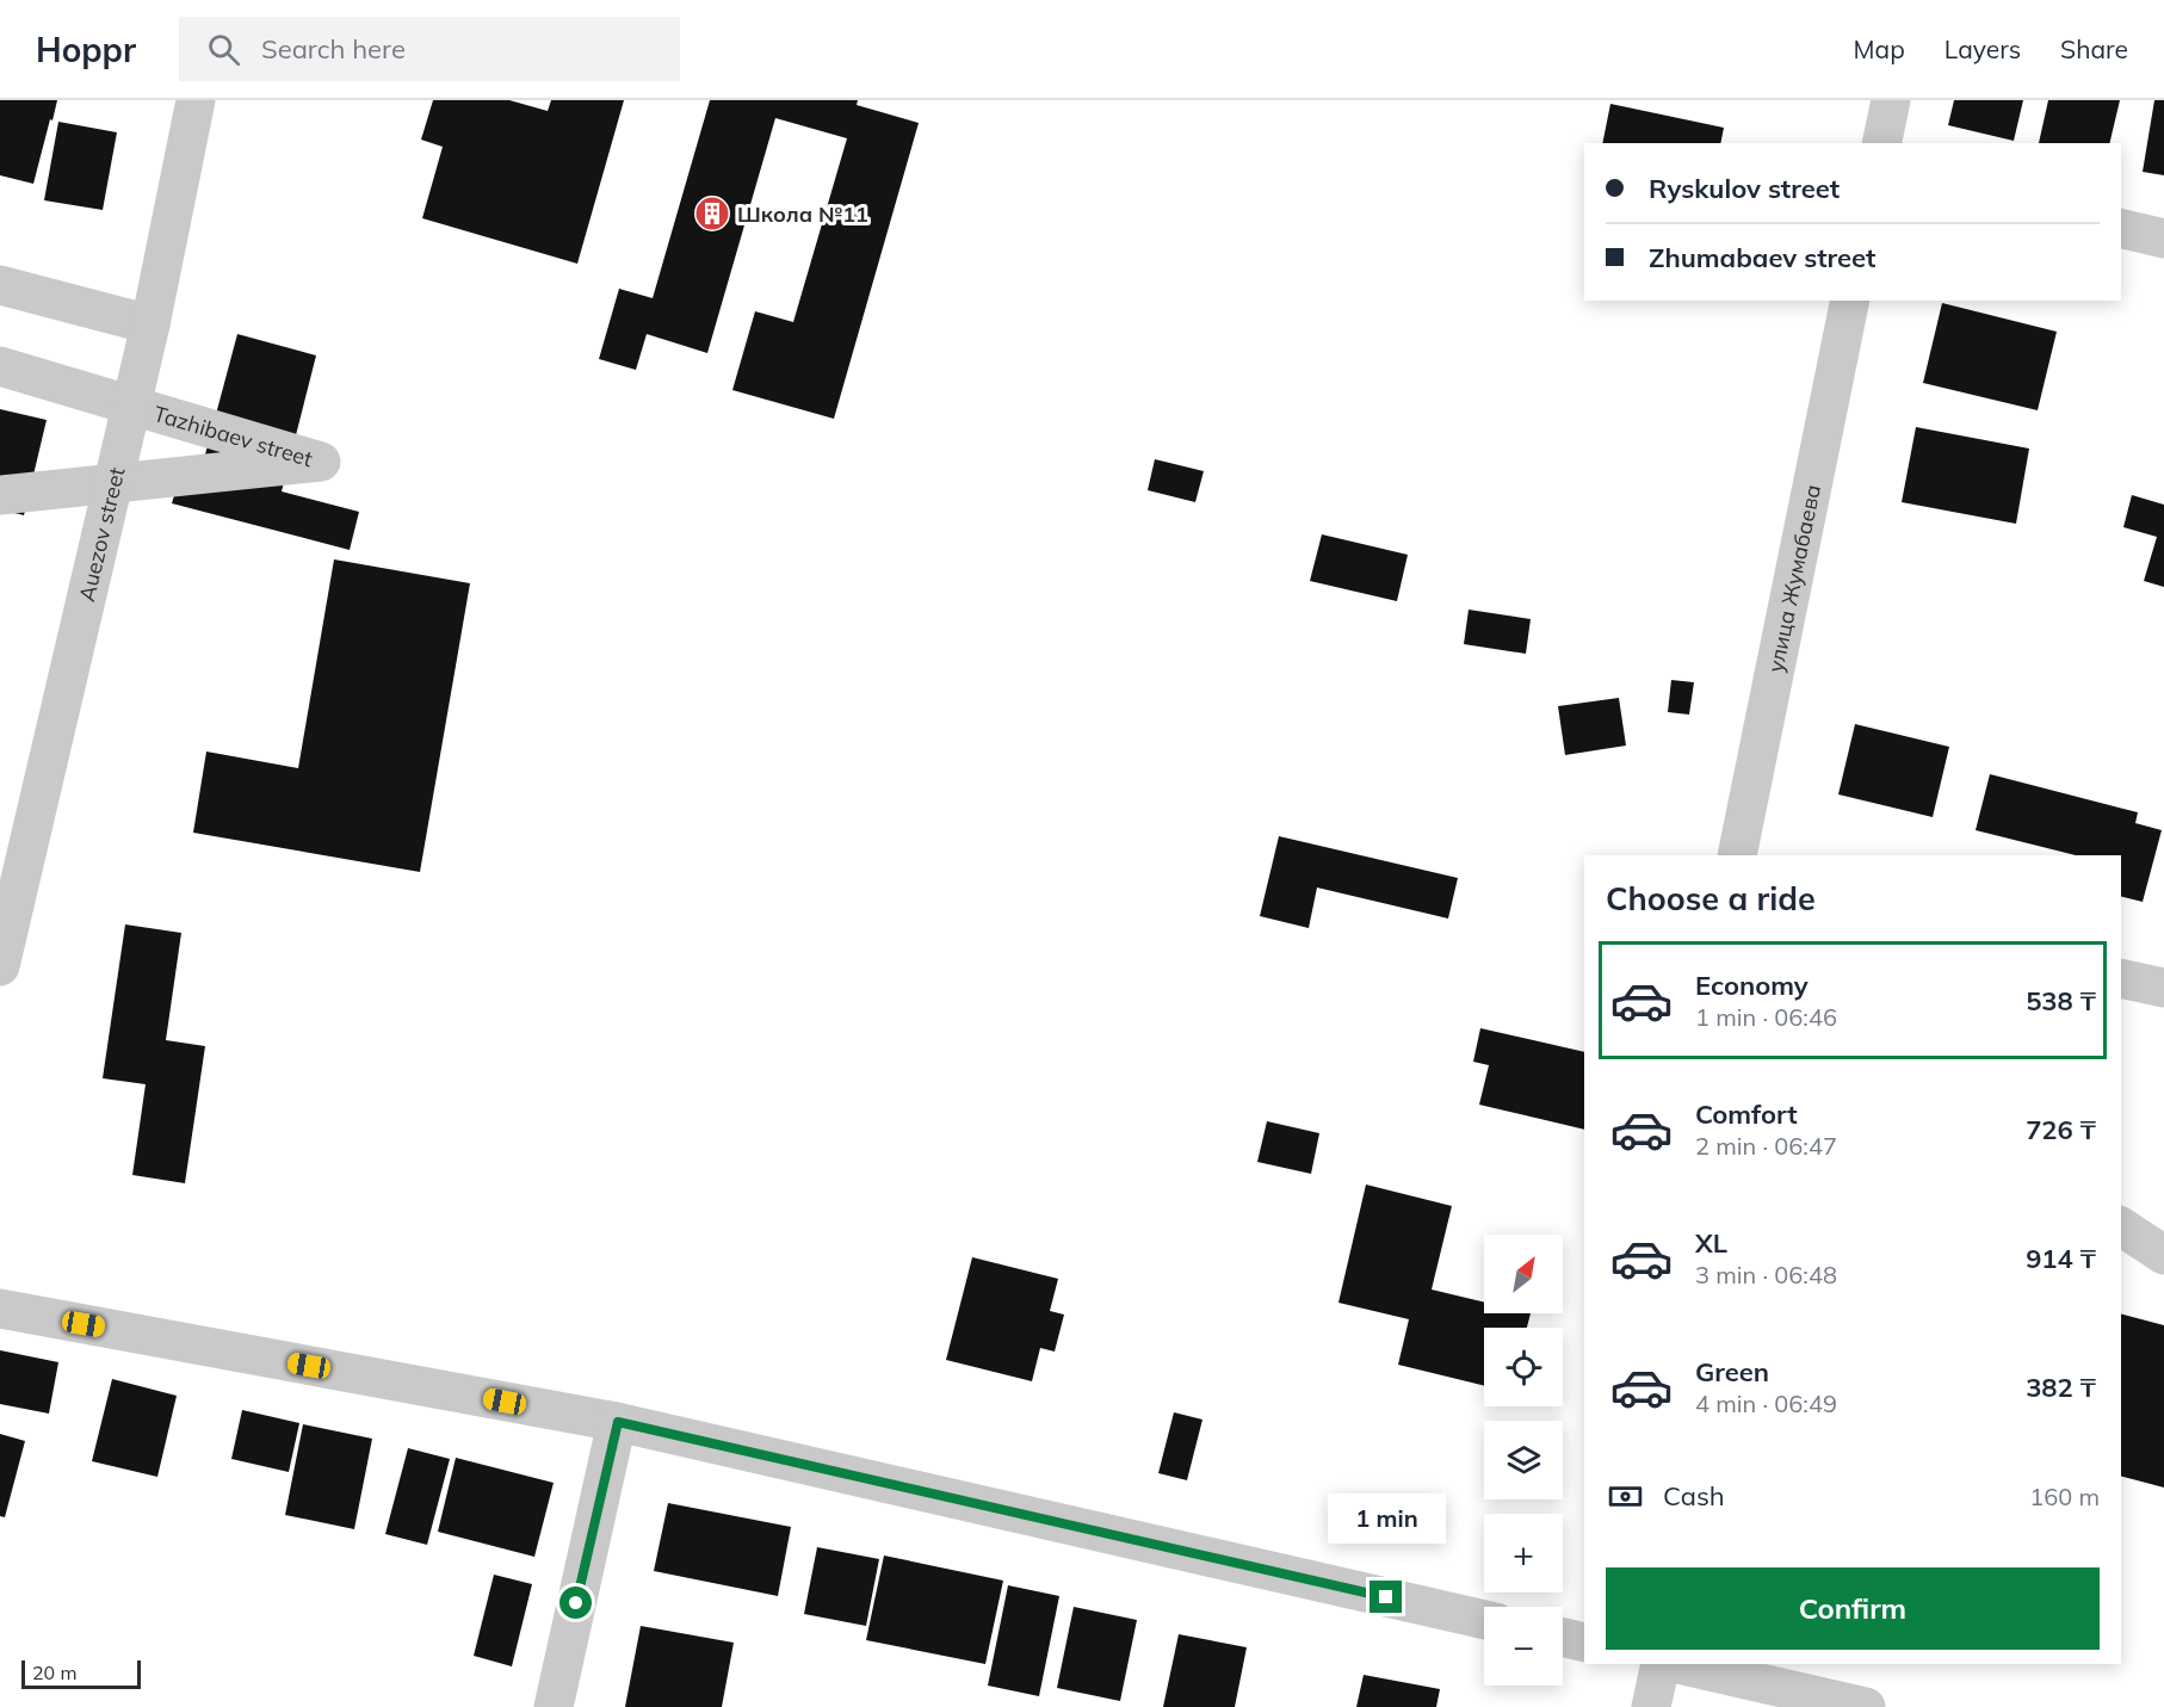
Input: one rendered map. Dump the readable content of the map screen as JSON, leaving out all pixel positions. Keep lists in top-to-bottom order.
{
  "streets": {
    "street": ["Tazhibaev street", "Auezov street", "улица Жумабаева"]
  },
  "places": {
    "building": ["Школа №11"]
  },
  "scale_bar": "20 m",
  "north": "top right",
  "page": {
    "header": "Hoppr",
    "search": "Search here",
    "nav": ["Map", "Layers", "Share"],
    "banner": ["Ryskulov street", "Zhumabaev street"],
    "heading": "Choose a ride",
    "list": [
      {
        "name": "Economy",
        "note": "1 min · 06:46",
        "value": "538 ₸"
      },
      {
        "name": "Comfort",
        "note": "2 min · 06:47",
        "value": "726 ₸"
      },
      {
        "name": "XL",
        "note": "3 min · 06:48",
        "value": "914 ₸"
      },
      {
        "name": "Green",
        "note": "4 min · 06:49",
        "value": "382 ₸"
      }
    ],
    "map_buttons": ["+", "−"],
    "pay": ["Cash", "160 m"],
    "bubble": "1 min",
    "buttons": "Confirm",
    "scale": "20 m"
  }
}
